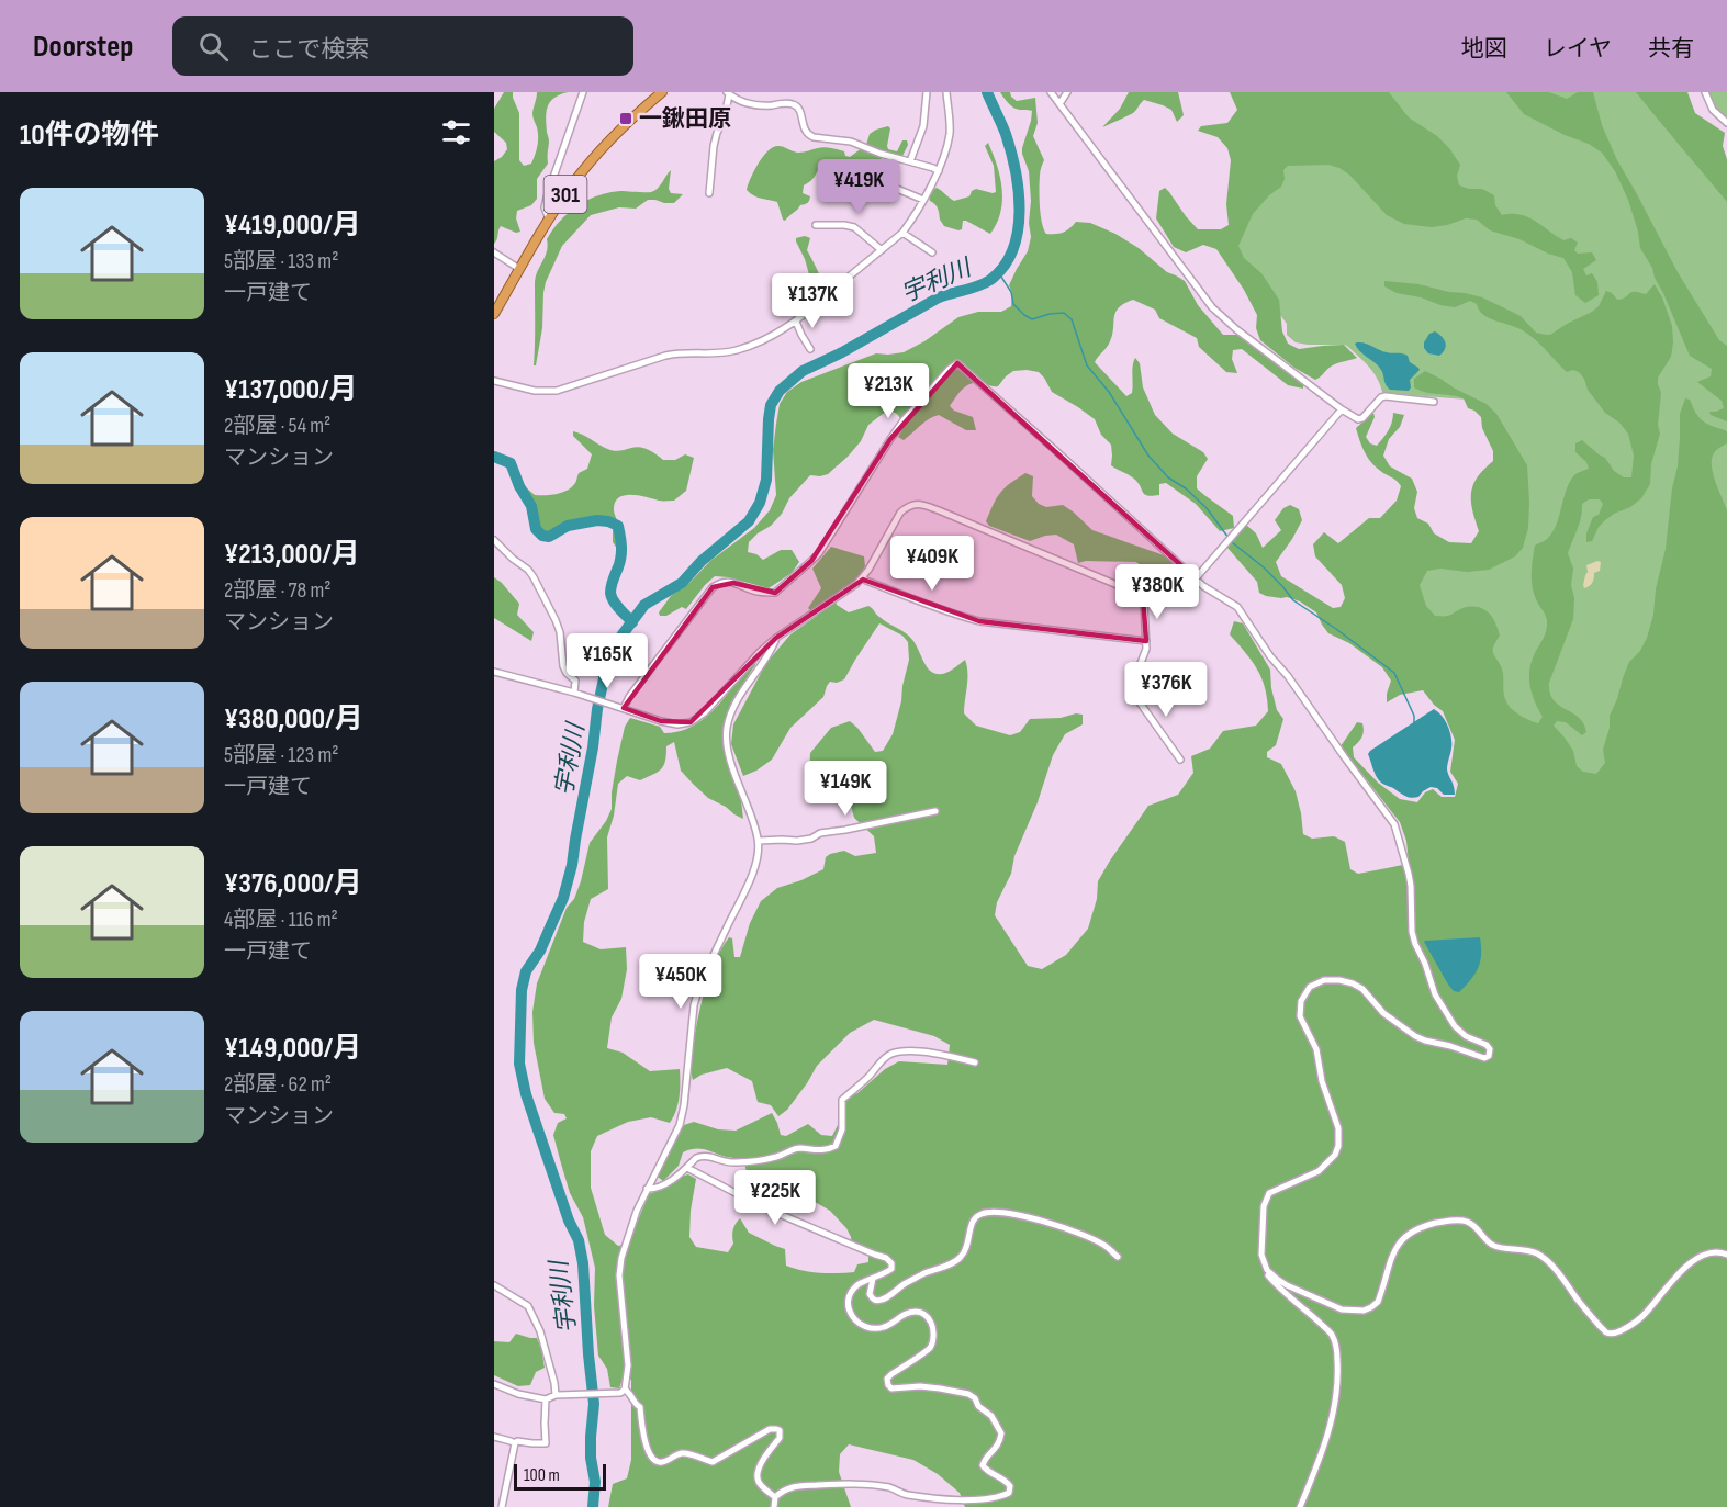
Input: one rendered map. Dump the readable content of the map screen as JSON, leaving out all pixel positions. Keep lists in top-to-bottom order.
{
  "streets": {
    "highway": ["301"]
  },
  "water": ["宇利川"],
  "places": {
    "transit": ["一鍬田原"]
  },
  "scale_bar": "100 m",
  "page": {
    "header": "Doorstep",
    "search": "ここで検索",
    "nav": ["地図", "レイヤ", "共有"],
    "heading": "10件の物件",
    "price": [
      "¥419K",
      "¥137K",
      "¥213K",
      "¥409K",
      "¥380K",
      "¥165K",
      "¥376K",
      "¥149K",
      "¥450K",
      "¥225K"
    ],
    "list": [
      {
        "name": "¥419,000/月",
        "note": "5部屋 · 133 m² · 一戸建て"
      },
      {
        "name": "¥137,000/月",
        "note": "2部屋 · 54 m² · マンション"
      },
      {
        "name": "¥213,000/月",
        "note": "2部屋 · 78 m² · マンション"
      },
      {
        "name": "¥380,000/月",
        "note": "5部屋 · 123 m² · 一戸建て"
      },
      {
        "name": "¥376,000/月",
        "note": "4部屋 · 116 m² · 一戸建て"
      },
      {
        "name": "¥149,000/月",
        "note": "2部屋 · 62 m² · マンション"
      }
    ],
    "scale": "100 m"
  }
}
